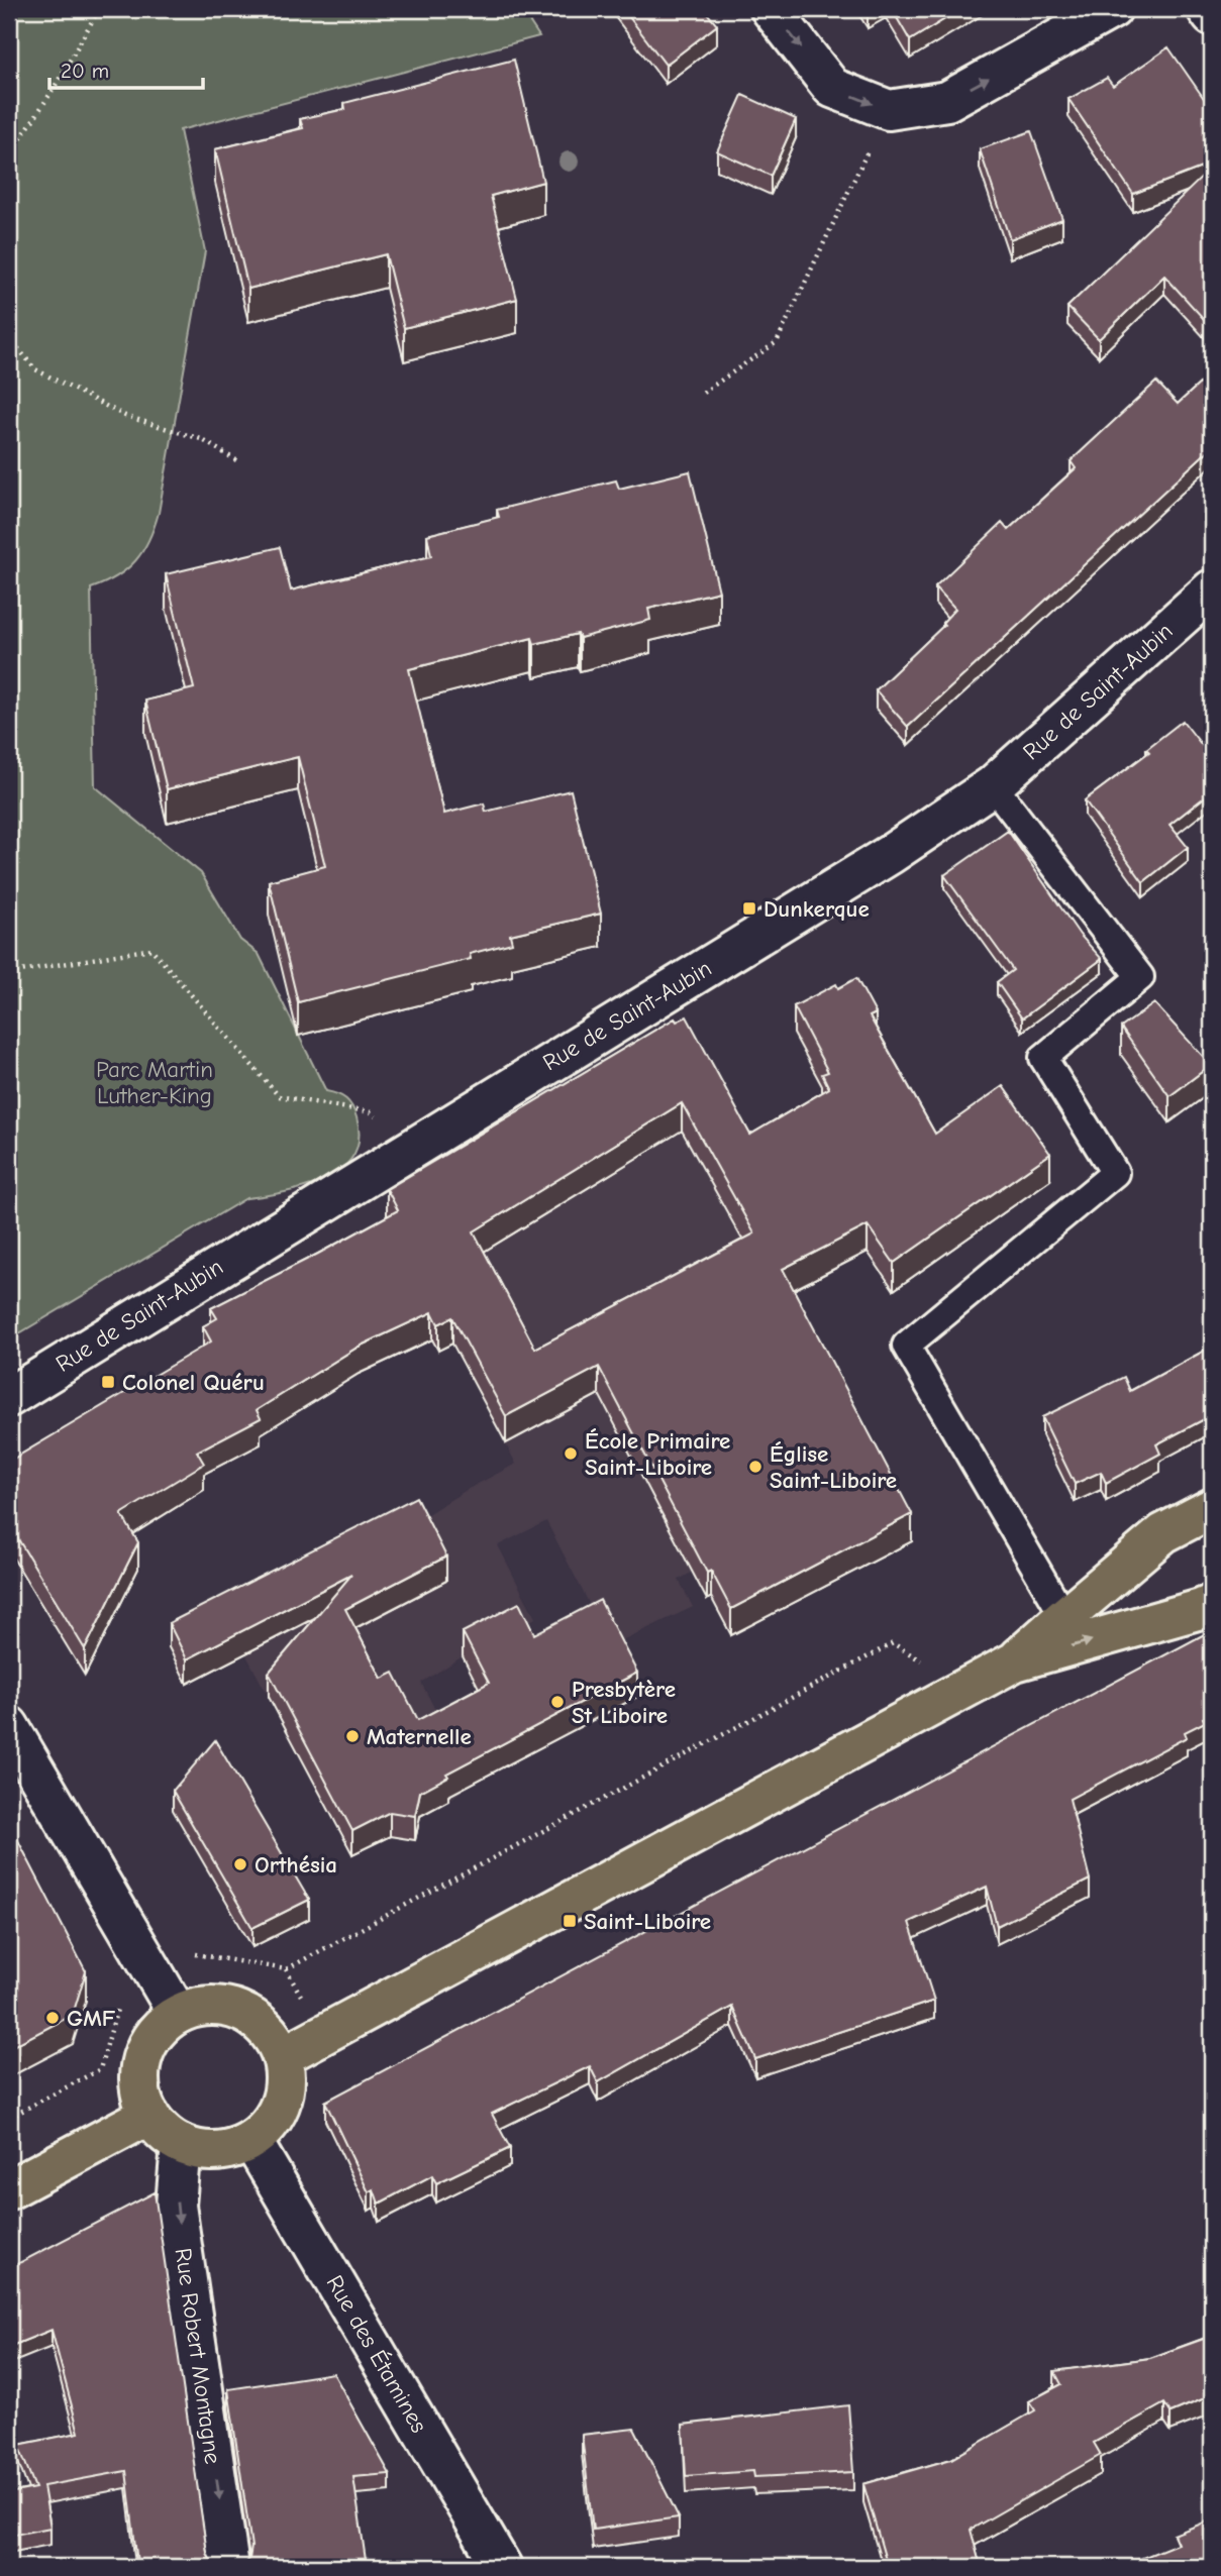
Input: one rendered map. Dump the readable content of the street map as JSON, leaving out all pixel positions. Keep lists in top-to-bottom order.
{
  "streets": {
    "street": ["Rue de Saint-Aubin", "Rue des Étamines", "Rue Robert Montagne"]
  },
  "crossings": [
    ["Rue des Étamines", "Rue Robert Montagne"]
  ],
  "one_way": ["Rue Robert Montagne"],
  "parks": ["Parc Martin Luther-King"],
  "places": {
    "transit": ["Dunkerque", "Colonel Quéru", "Saint-Liboire"],
    "other": [
      "École Primaire Saint-Liboire",
      "Église Saint-Liboire",
      "Presbytère St Liboire",
      "Maternelle",
      "Orthésia",
      "GMF"
    ]
  },
  "scale_bar": "20 m"
}
